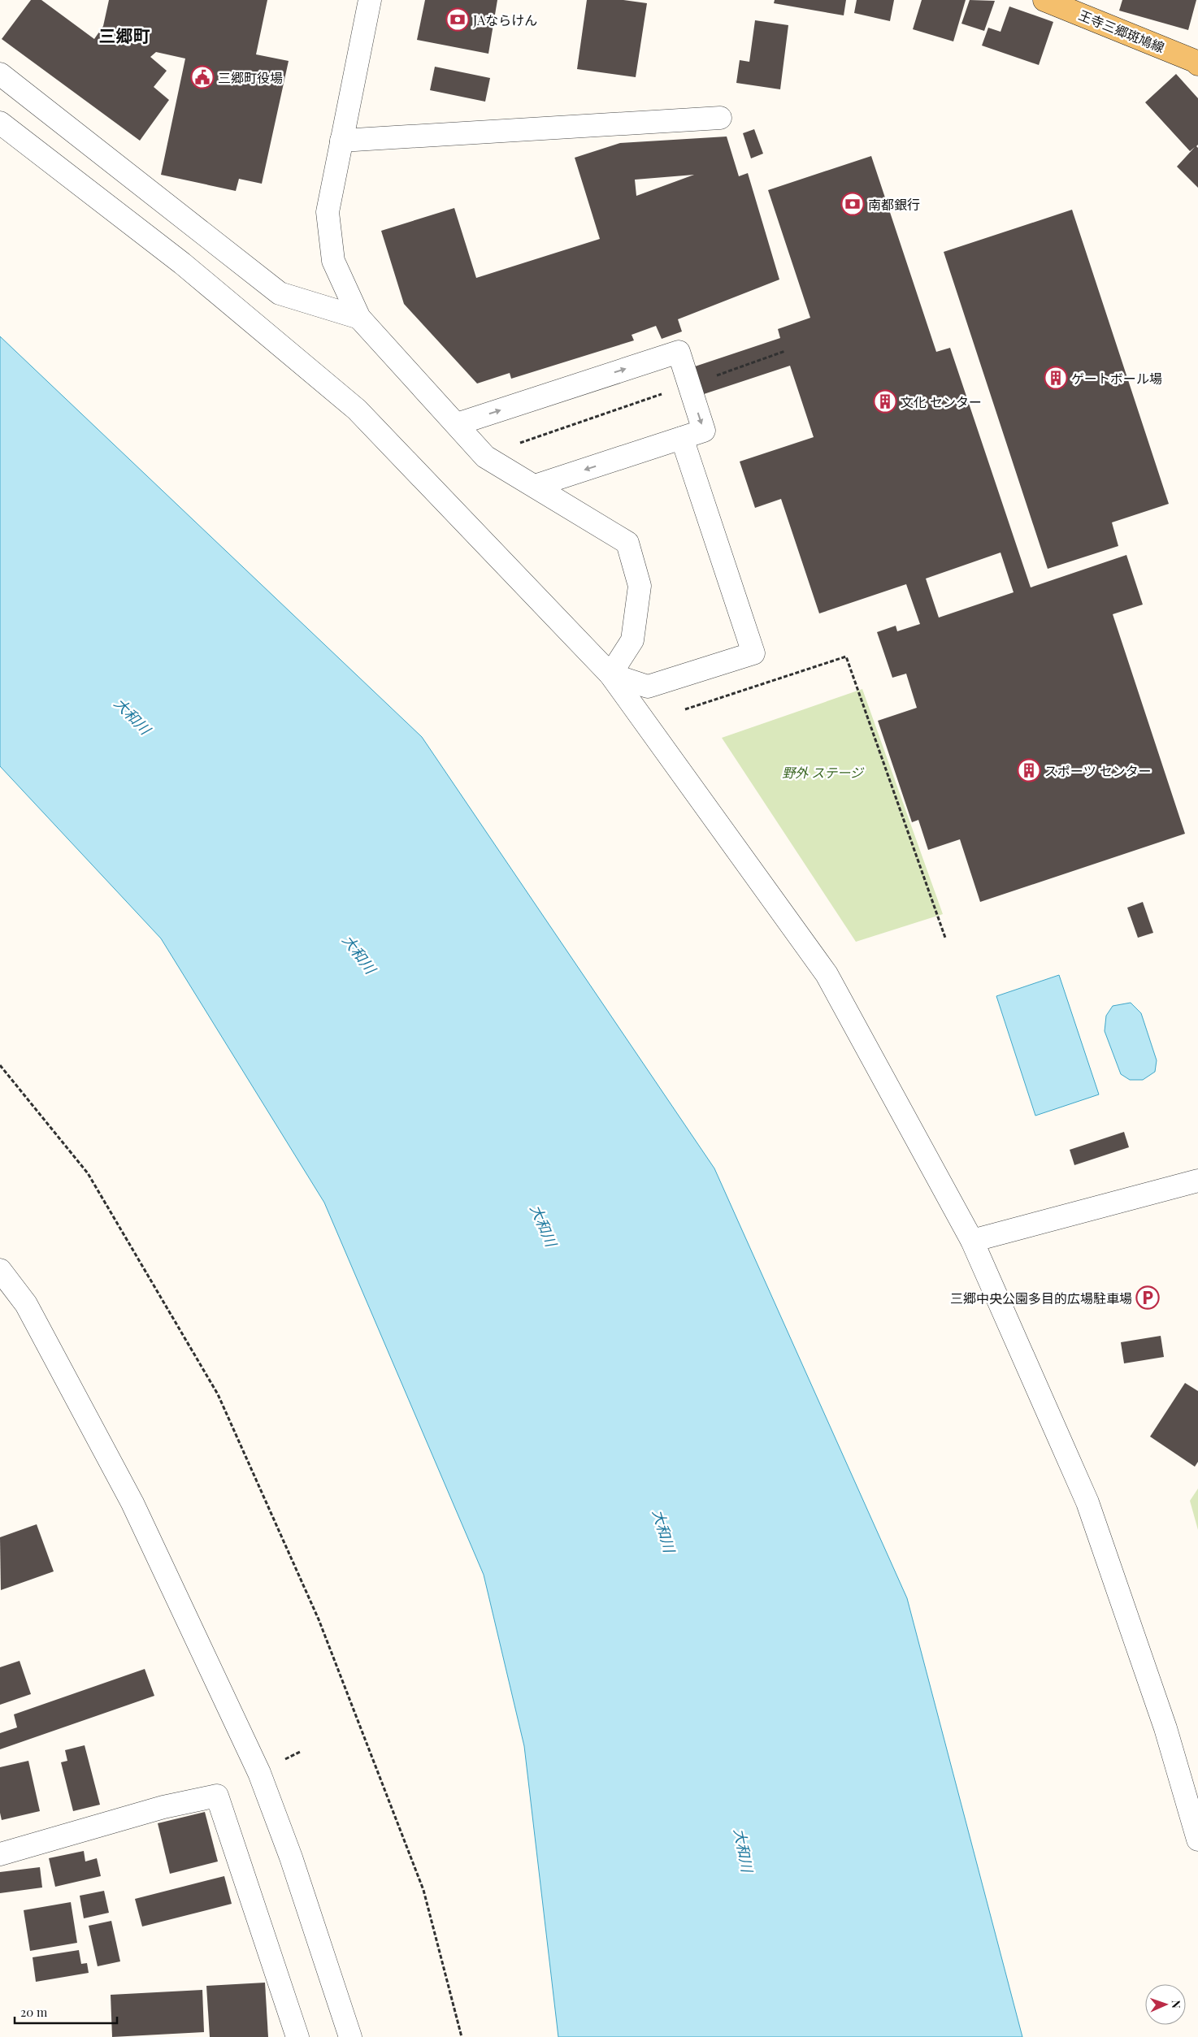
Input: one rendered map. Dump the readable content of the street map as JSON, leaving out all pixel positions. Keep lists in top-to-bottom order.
{
  "streets": {
    "main road": ["王寺三郷斑鳩線"]
  },
  "districts": ["三郷町"],
  "water": ["大和川"],
  "parks": ["野外 ステージ"],
  "places": {
    "bank": ["JAならけん", "南都銀行"],
    "public building": ["三郷町役場"],
    "building": ["ゲートボール場", "文化 センター", "スポーツ センター"],
    "parking": ["三郷中央公園多目的広場駐車場"]
  },
  "scale_bar": "20 m",
  "north": "right"
}
